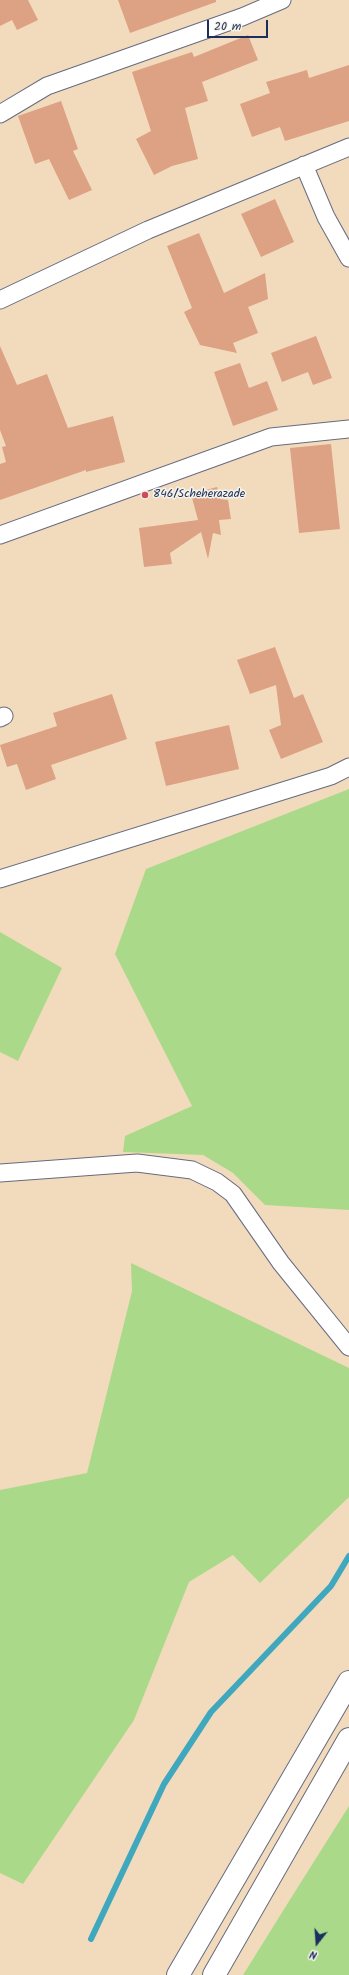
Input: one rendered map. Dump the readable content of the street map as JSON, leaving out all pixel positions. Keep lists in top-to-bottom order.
{
  "places": ["846/Scheherazade"],
  "scale_bar": "20 m",
  "north": "bottom"
}
